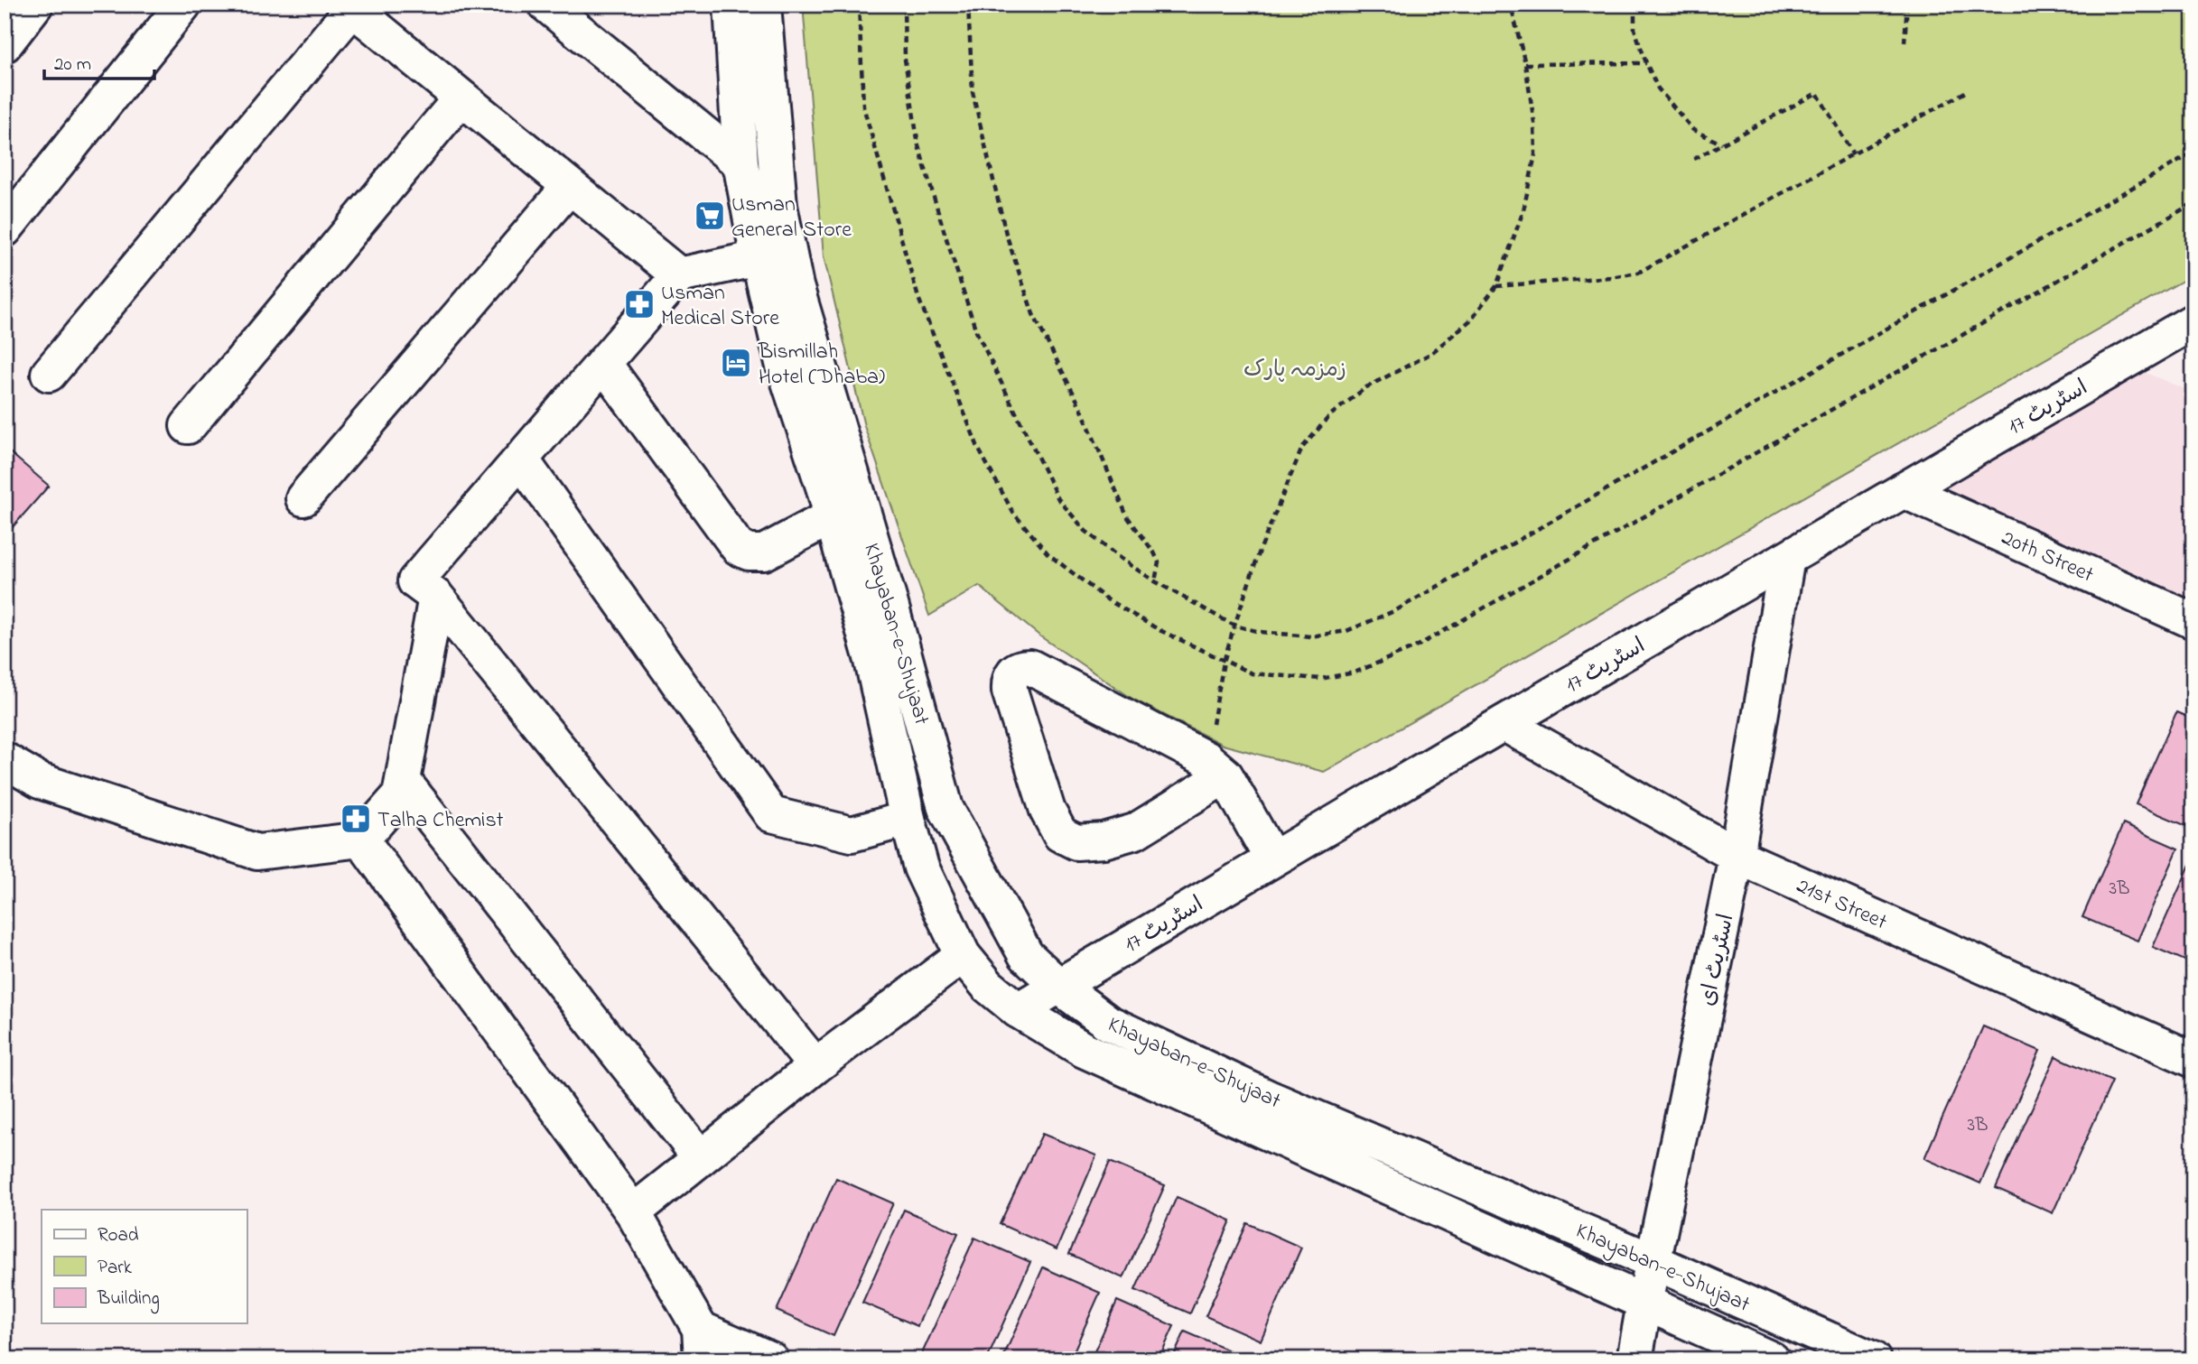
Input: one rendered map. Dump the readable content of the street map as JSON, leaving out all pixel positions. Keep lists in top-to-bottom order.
{
  "streets": {
    "street": [
      "اسٹریٹ 17",
      "20th Street",
      "Khayaban-e-Shujaat",
      "21st Street",
      "اسٹریٹ ای"
    ]
  },
  "crossings": [
    ["اسٹریٹ 17", "20th Street"],
    ["اسٹریٹ 17", "Khayaban-e-Shujaat"],
    ["اسٹریٹ 17", "21st Street"],
    ["اسٹریٹ 17", "اسٹریٹ ای"],
    ["Khayaban-e-Shujaat", "اسٹریٹ ای"],
    ["21st Street", "اسٹریٹ ای"]
  ],
  "parks": ["زمزمہ پارک"],
  "places": {
    "supermarket": ["Usman General Store"],
    "pharmacy": ["Usman Medical Store", "Talha Chemist"],
    "hotel": ["Bismillah Hotel (Dhaba)"]
  },
  "house_numbers": ["3B", "3B"],
  "legend": ["Road", "Park", "Building"],
  "scale_bar": "20 m"
}
